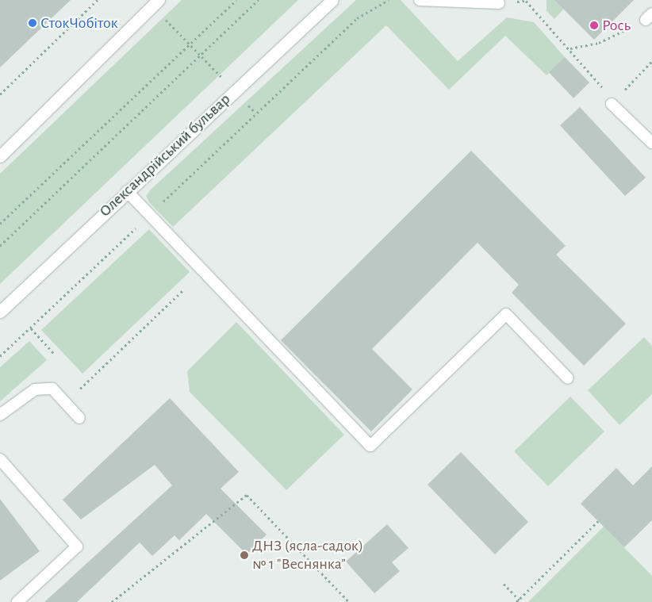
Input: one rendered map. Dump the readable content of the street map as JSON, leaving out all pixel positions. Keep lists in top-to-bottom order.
{
  "streets": {
    "main road": ["Олександрійський бульвар"]
  },
  "places": ["СтокЧобіток", "Рось", "ДНЗ (ясла-садок) № 1 \"Веснянка\""]
}
